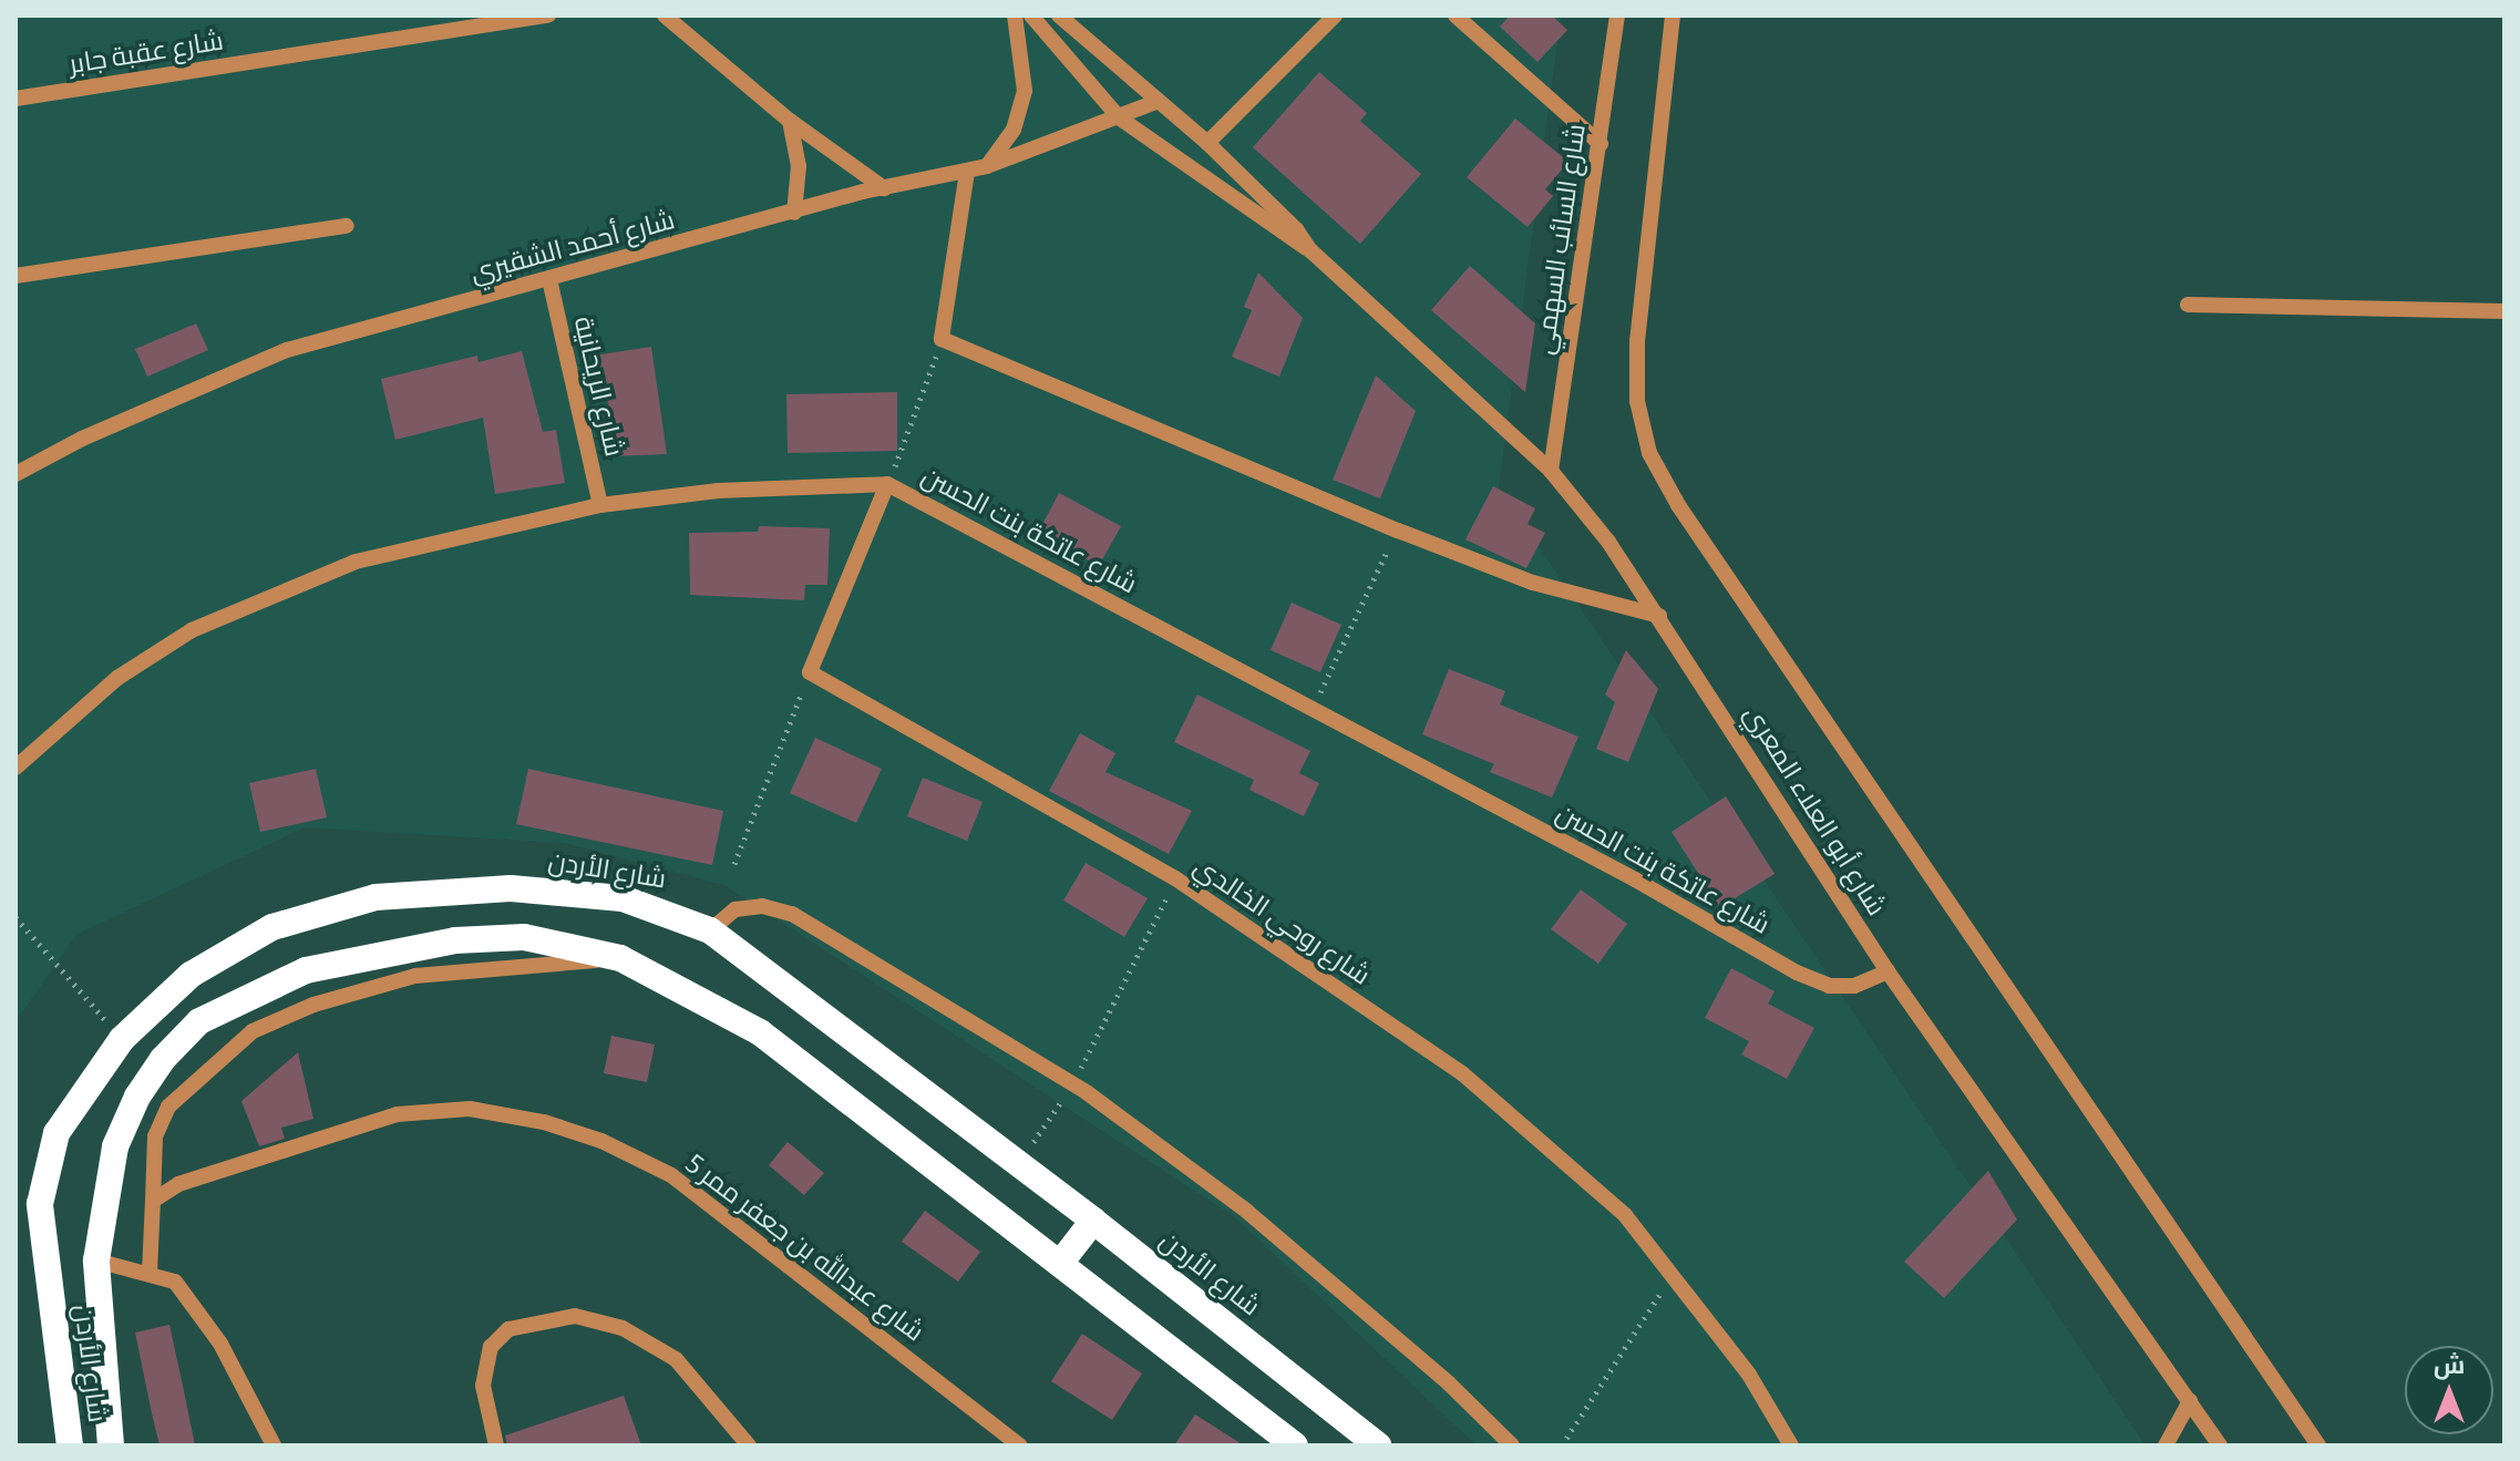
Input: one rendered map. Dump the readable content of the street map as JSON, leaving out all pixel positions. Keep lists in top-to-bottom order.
{
  "streets": {
    "highway": ["شارع الأردن"],
    "street": [
      "شارع عقبة جابر",
      "شارع السائب السهمي",
      "شارع أحمد الشقيري",
      "شارع الريحانية",
      "شارع عاتكة بنت الحسن",
      "شارع أبو العلاء المعري",
      "شارع روحي الخالدي",
      "شارع عبدالله بن جعفر ممر 5"
    ]
  },
  "crossings": [
    ["شارع السائب السهمي", "شارع أبو العلاء المعري"],
    ["شارع أحمد الشقيري", "شارع الريحانية"],
    ["شارع أحمد الشقيري", "شارع أبو العلاء المعري"],
    ["شارع الريحانية", "شارع عاتكة بنت الحسن"],
    ["شارع عاتكة بنت الحسن", "شارع أبو العلاء المعري"]
  ],
  "north": "top"
}
